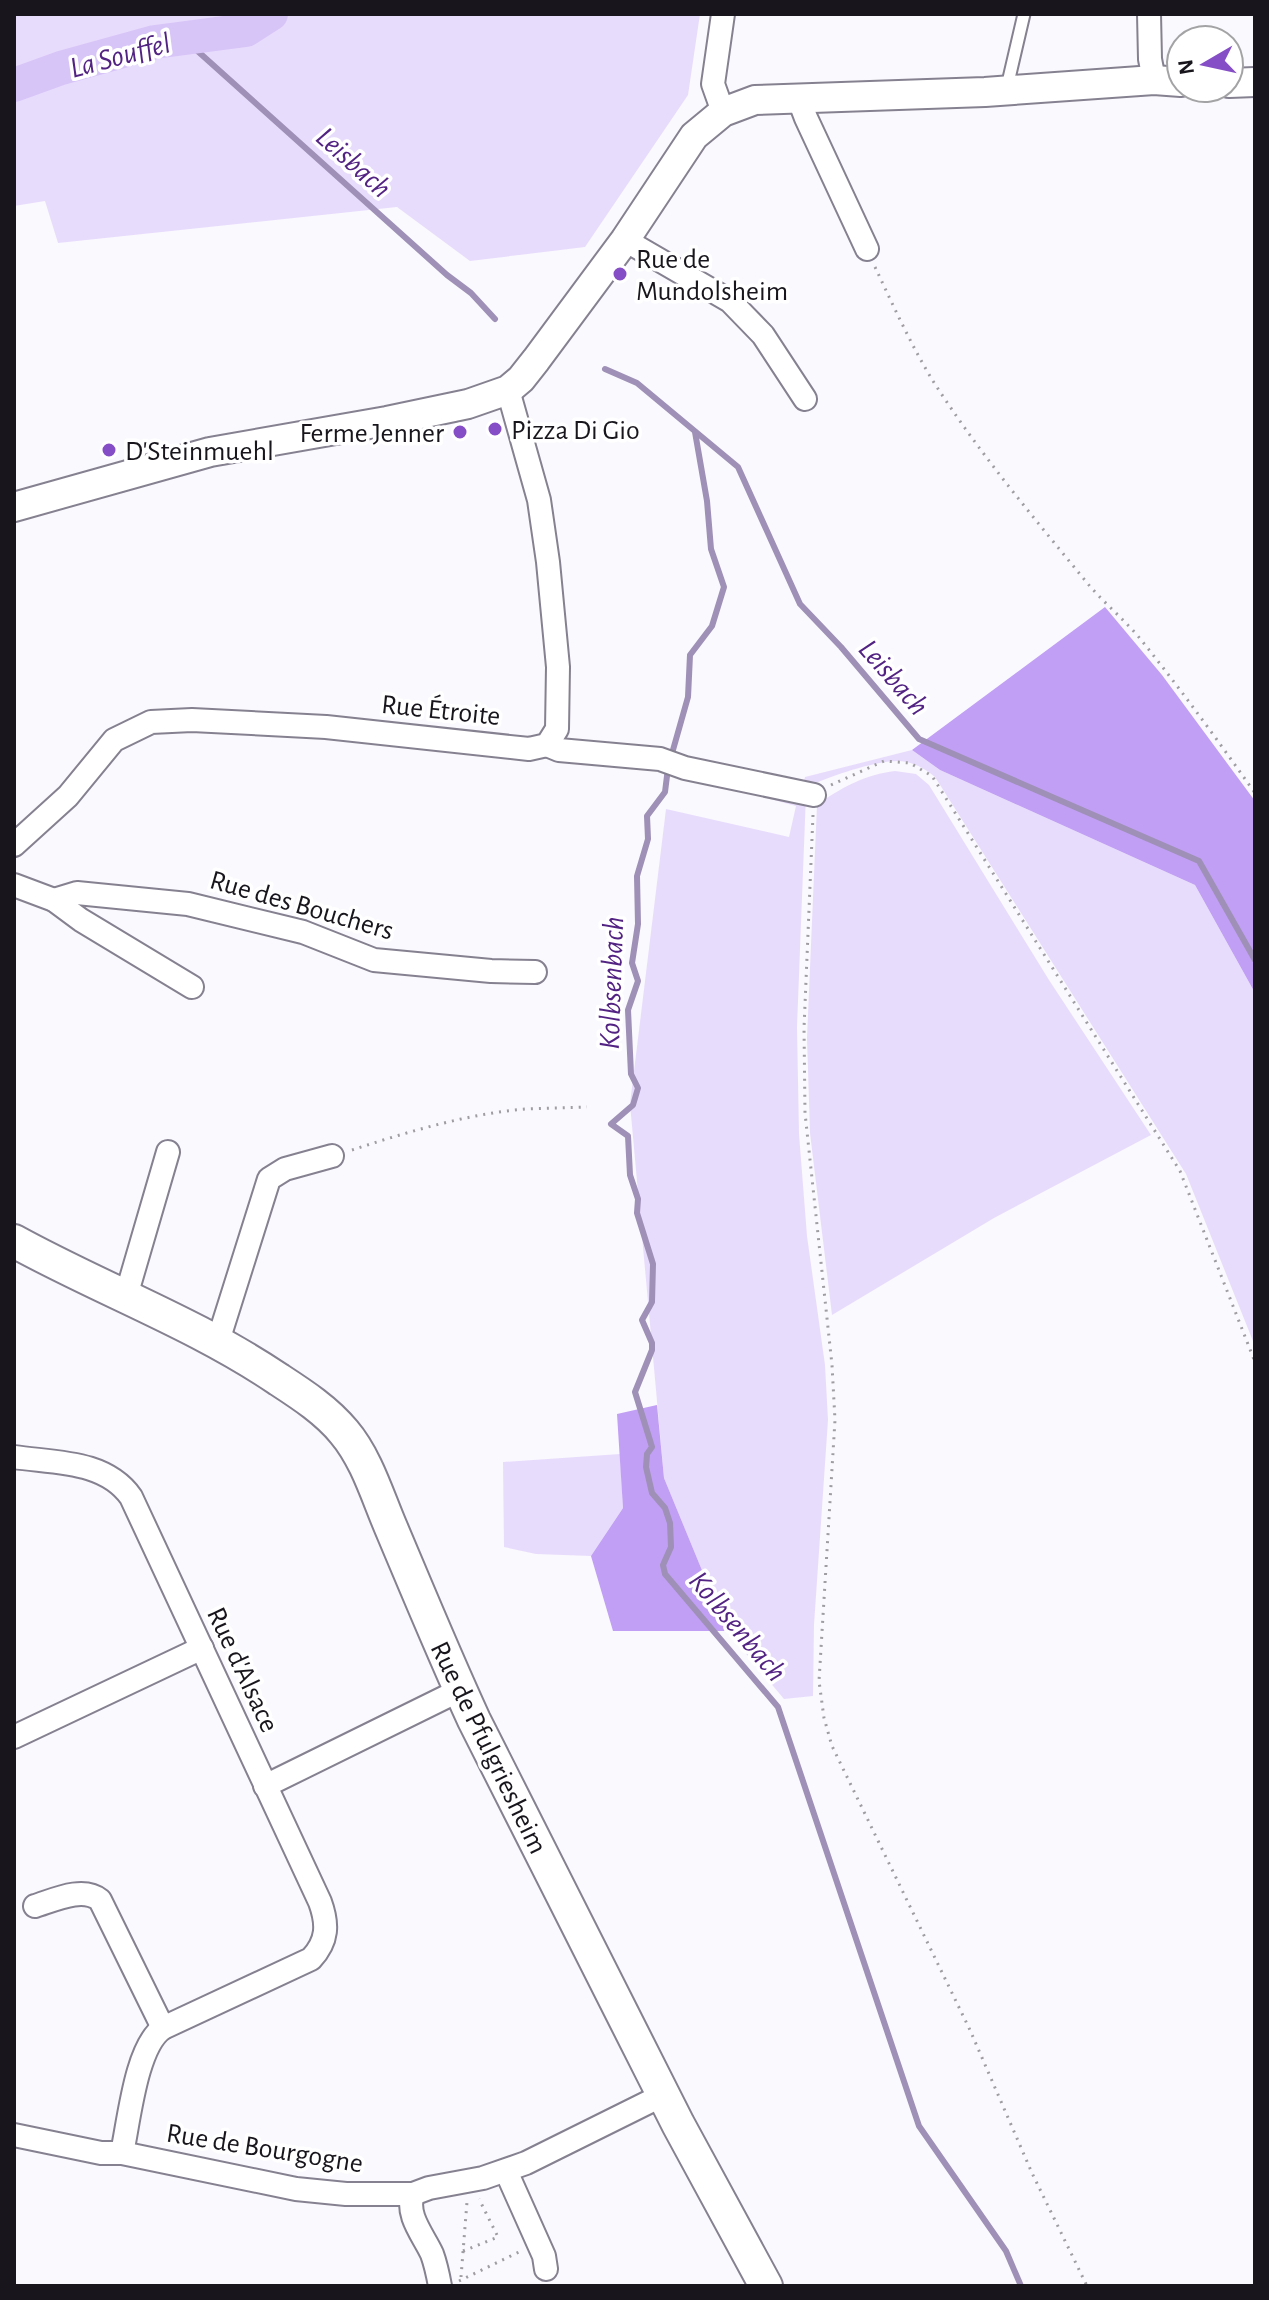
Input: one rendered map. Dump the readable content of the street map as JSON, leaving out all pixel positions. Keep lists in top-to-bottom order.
{
  "streets": {
    "main road": ["Rue de Pfulgriesheim"],
    "street": [
      "Rue Étroite",
      "Rue des Bouchers",
      "Rue d'Alsace",
      "Rue de Bourgogne"
    ]
  },
  "crossings": [
    ["Rue de Pfulgriesheim", "Rue de Bourgogne"]
  ],
  "water": ["La Souffel", "Leisbach", "Kolbsenbach"],
  "places": [
    "Rue de Mundolsheim",
    "Pizza Di Gio",
    "Ferme Jenner",
    "D'Steinmuehl"
  ],
  "north": "left"
}
